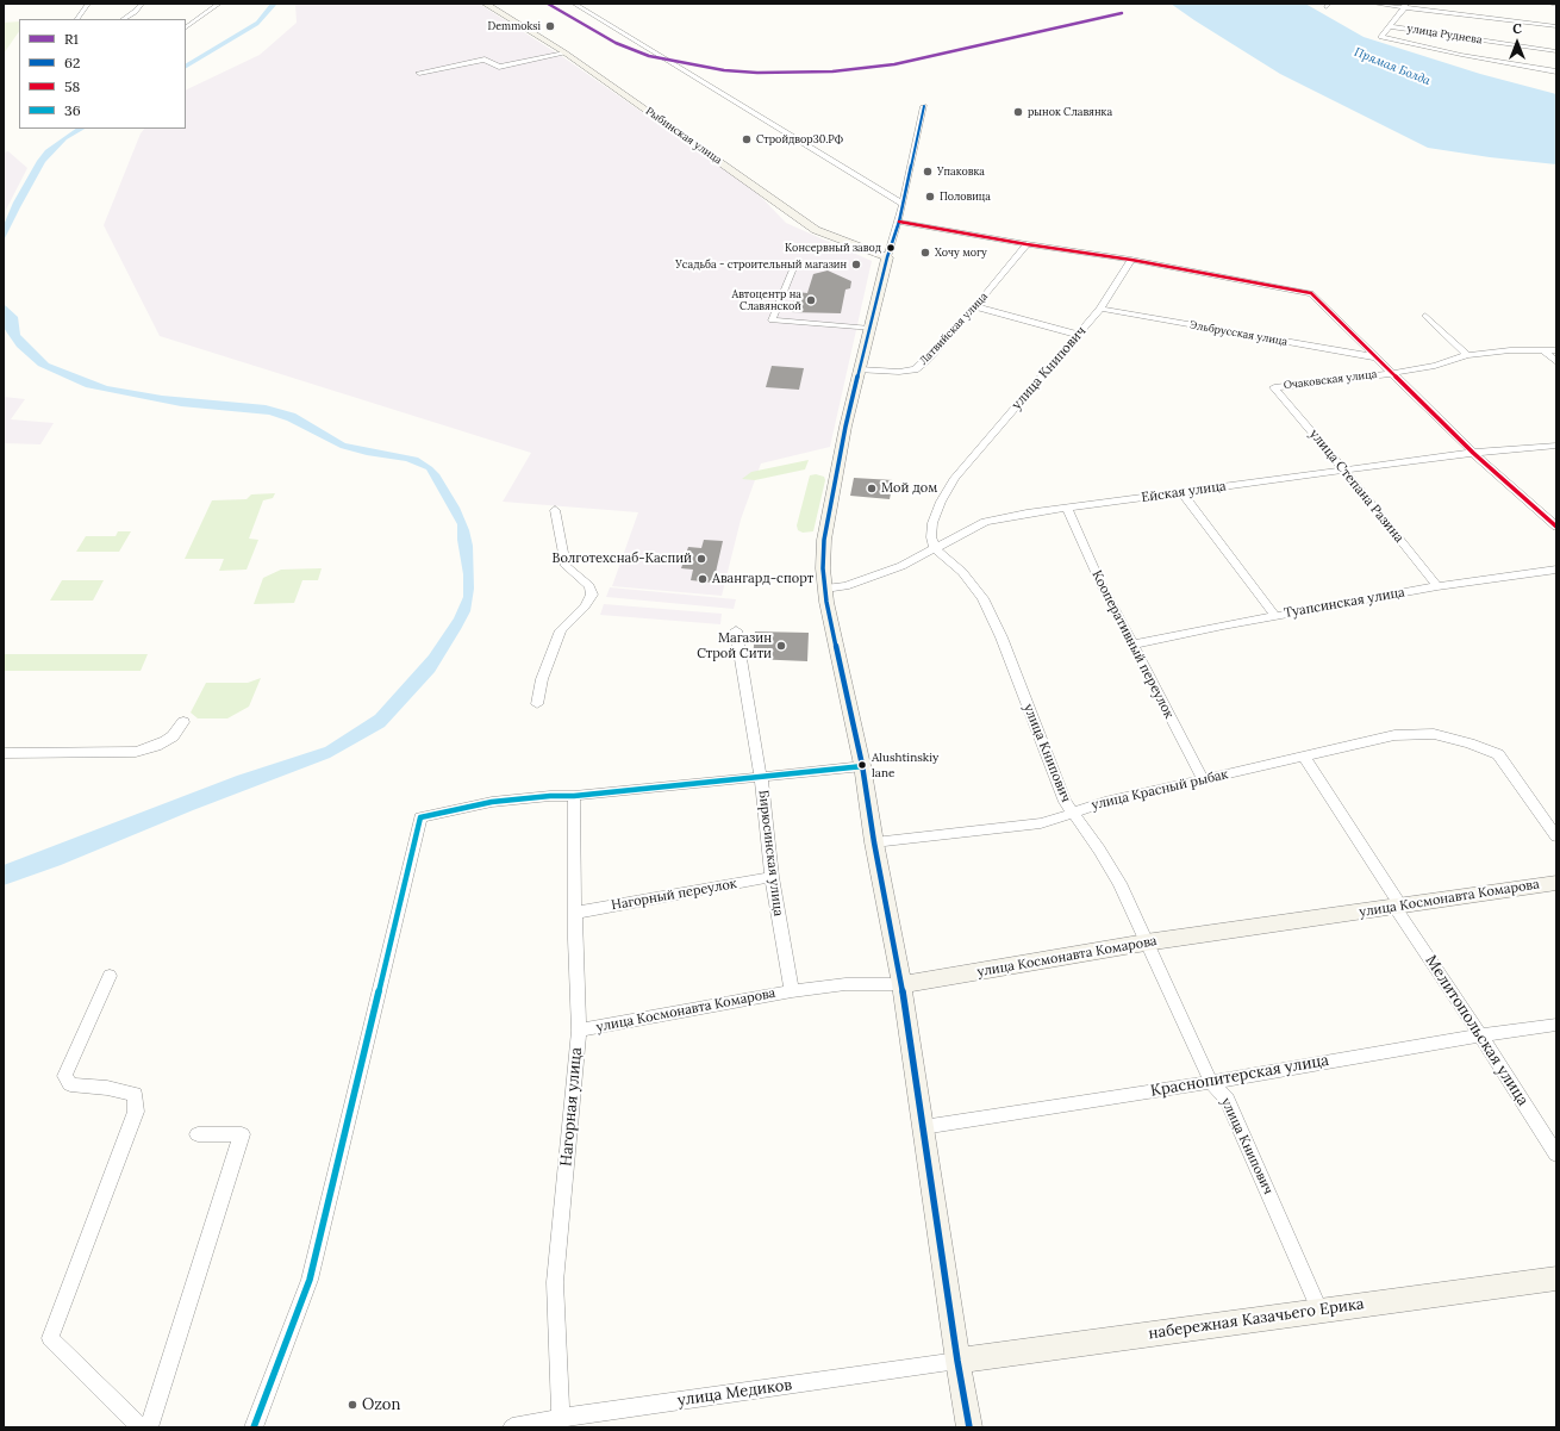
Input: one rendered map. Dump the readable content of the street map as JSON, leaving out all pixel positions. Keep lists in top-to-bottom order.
{
  "streets": {
    "main road": ["Рыбинская улица", "улица Космонавта Комарова", "набережная Казачьего Ерика"],
    "street": [
      "улица Руднева",
      "Латвийская улица",
      "Эльбрусская улица",
      "улица Книпович",
      "Очаковская улица",
      "улица Степана Разина",
      "Ейская улица",
      "Туапсинская улица",
      "Кооперативный переулок",
      "улица Красный рыбак",
      "Бирюсинская улица",
      "Нагорный переулок",
      "Мелитопольская улица",
      "Краснопитерская улица",
      "Нагорная улица",
      "улица Медиков"
    ]
  },
  "crossings": [
    ["Эльбрусская улица", "улица Книпович"],
    ["улица Книпович", "Ейская улица"],
    ["улица Книпович", "улица Красный рыбак"],
    ["улица Книпович", "улица Космонавта Комарова"],
    ["улица Книпович", "Краснопитерская улица"],
    ["улица Книпович", "набережная Казачьего Ерика"],
    ["Очаковская улица", "улица Степана Разина"],
    ["улица Степана Разина", "Ейская улица"],
    ["улица Степана Разина", "Туапсинская улица"],
    ["Ейская улица", "Кооперативный переулок"],
    ["Туапсинская улица", "Кооперативный переулок"],
    ["Кооперативный переулок", "улица Красный рыбак"],
    ["улица Красный рыбак", "Мелитопольская улица"],
    ["Бирюсинская улица", "Нагорный переулок"],
    ["Бирюсинская улица", "улица Космонавта Комарова"],
    ["Нагорный переулок", "Нагорная улица"],
    ["улица Космонавта Комарова", "Мелитопольская улица"],
    ["улица Космонавта Комарова", "Нагорная улица"],
    ["Мелитопольская улица", "Краснопитерская улица"],
    ["Нагорная улица", "улица Медиков"],
    ["набережная Казачьего Ерика", "улица Медиков"]
  ],
  "water": ["Прямая Болда"],
  "places": [
    "Demmoksi",
    "рынок Славянка",
    "Стройдвор30.РФ",
    "Упаковка",
    "Половица",
    "Консервный завод",
    "Хочу могу",
    "Усадьба - строительный магазин",
    "Автоцентр на Славянской",
    "Мой дом",
    "Волготехснаб-Каспий",
    "Авангард-cпорт",
    "Магазин Строй Сити",
    "Alushtinskiy lane",
    "Ozon"
  ],
  "lines": [
    "transit line R1",
    "transit line 62",
    "transit line 58",
    "transit line 36"
  ],
  "legend": [
    "R1",
    "62",
    "58",
    "36"
  ],
  "north": "top"
}
